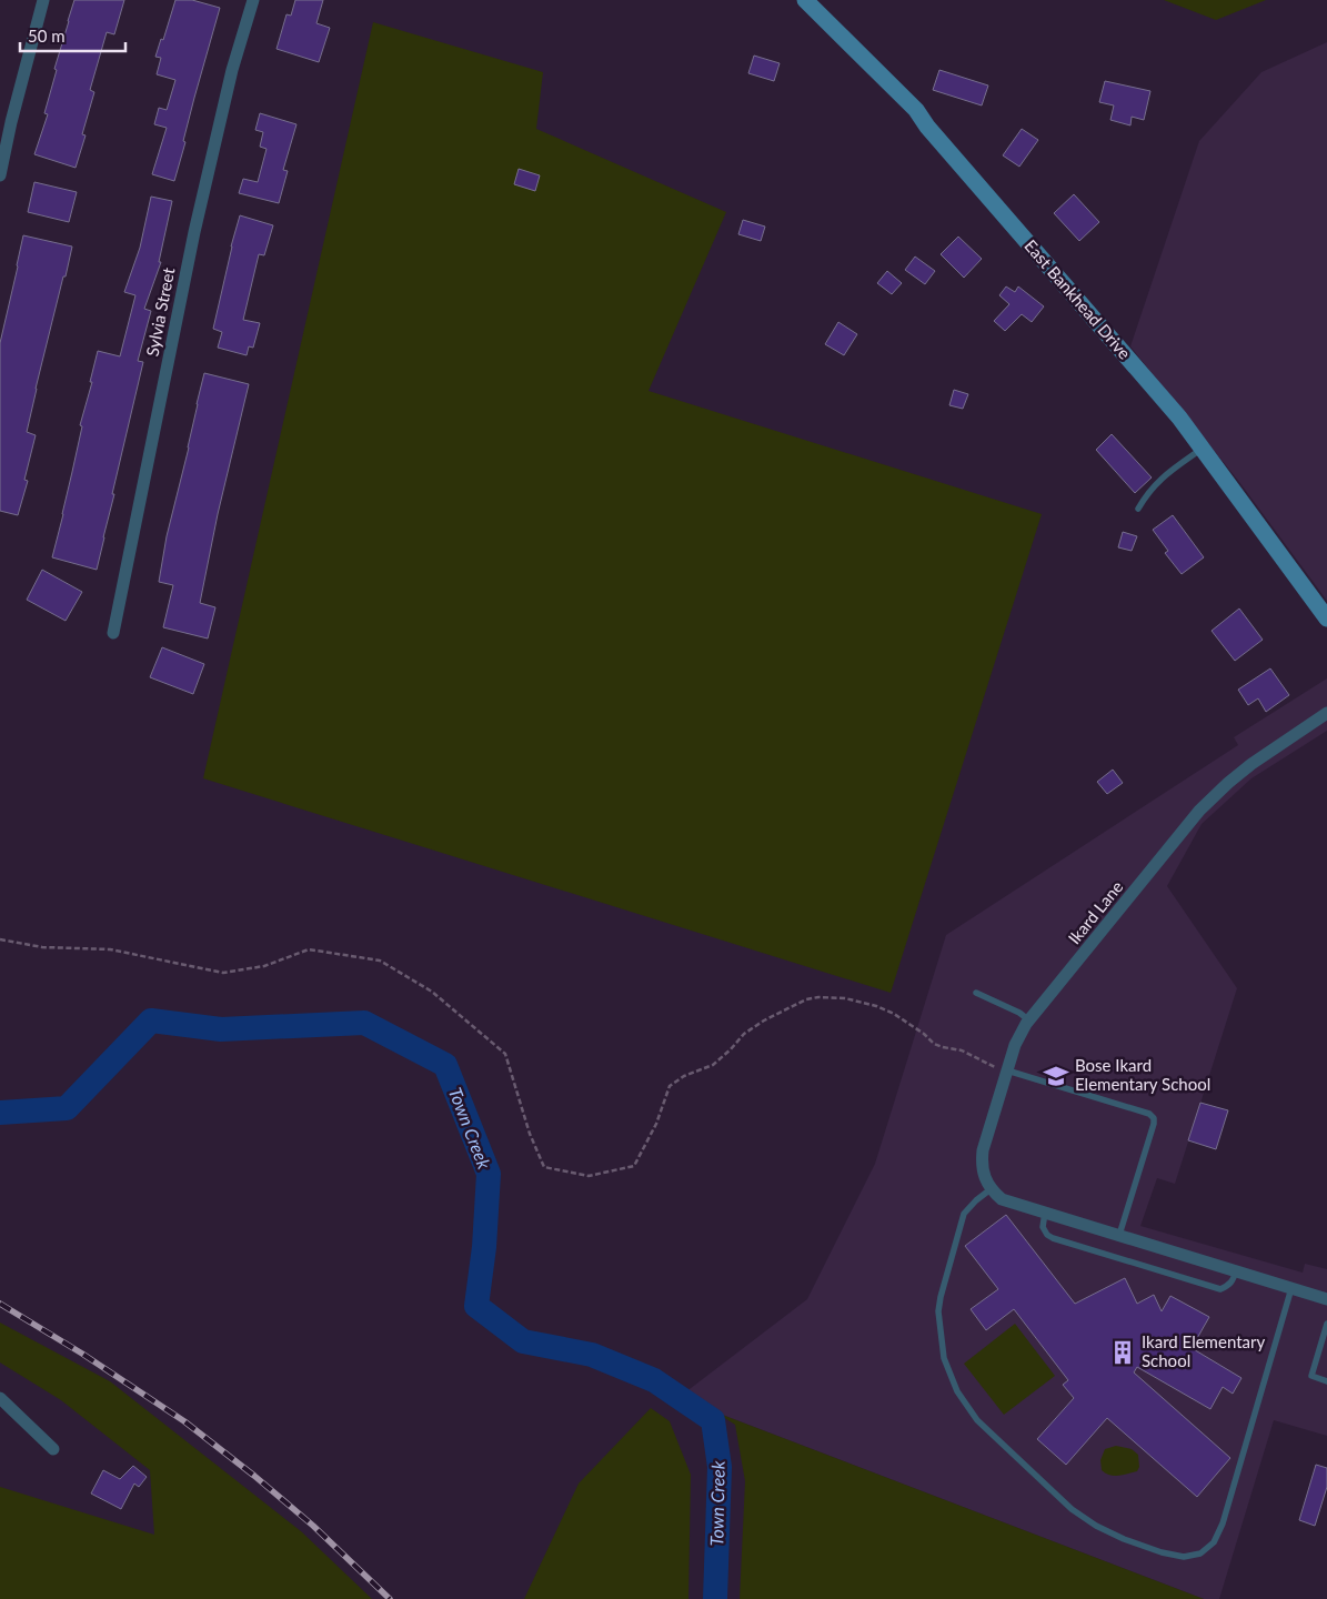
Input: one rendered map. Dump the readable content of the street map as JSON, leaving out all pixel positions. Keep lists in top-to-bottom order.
{
  "streets": {
    "street": ["East Bankhead Drive", "Sylvia Street", "Ikard Lane"]
  },
  "water": ["Town Creek"],
  "places": {
    "school or university": ["Bose Ikard Elementary School"],
    "building": ["Ikard Elementary School"]
  },
  "scale_bar": "50 m"
}
